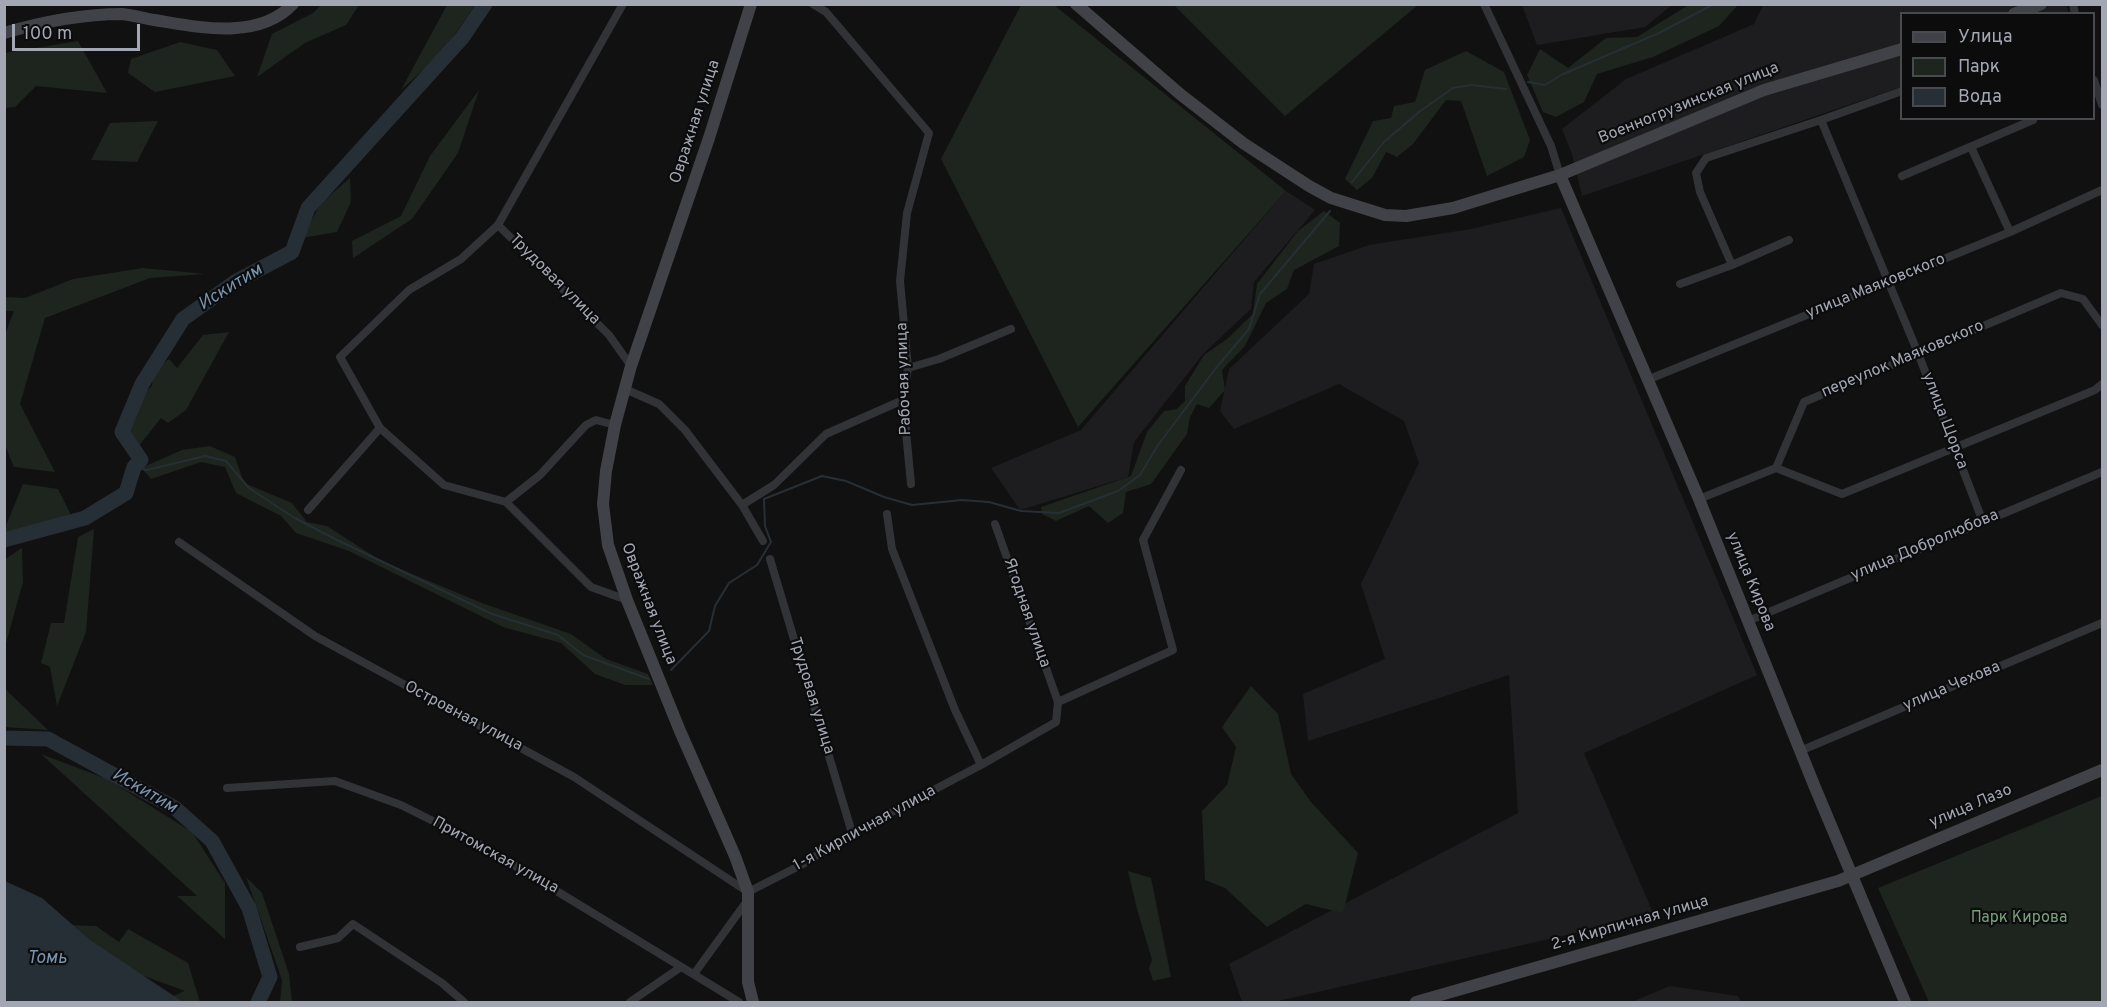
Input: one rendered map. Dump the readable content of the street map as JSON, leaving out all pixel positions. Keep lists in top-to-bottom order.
{
  "streets": {
    "street": [
      "Военногрузинская улица",
      "Овражная улица",
      "Трудовая улица",
      "улица Маяковского",
      "переулок Маяковского",
      "Рабочая улица",
      "улица Щорса",
      "улица Добролюбова",
      "улица Кирова",
      "Ягодная улица",
      "улица Чехова",
      "Островная улица",
      "улица Лазо",
      "1-я Кирпичная улица",
      "Притомская улица",
      "2-я Кирпичная улица"
    ]
  },
  "crossings": [
    ["Военногрузинская улица", "улица Кирова"],
    ["Овражная улица", "Трудовая улица"],
    ["Овражная улица", "Островная улица"],
    ["Овражная улица", "1-я Кирпичная улица"],
    ["Трудовая улица", "1-я Кирпичная улица"],
    ["улица Маяковского", "улица Щорса"],
    ["улица Маяковского", "улица Кирова"],
    ["переулок Маяковского", "улица Щорса"],
    ["улица Щорса", "улица Добролюбова"],
    ["улица Добролюбова", "улица Кирова"],
    ["улица Кирова", "улица Чехова"],
    ["улица Кирова", "улица Лазо"],
    ["улица Кирова", "2-я Кирпичная улица"],
    ["Ягодная улица", "1-я Кирпичная улица"],
    ["Островная улица", "1-я Кирпичная улица"],
    ["улица Лазо", "2-я Кирпичная улица"],
    ["1-я Кирпичная улица", "Притомская улица"]
  ],
  "water": ["Искитим", "Томь"],
  "parks": ["Парк Кирова"],
  "legend": ["Улица", "Парк", "Вода"],
  "scale_bar": "100 m"
}
